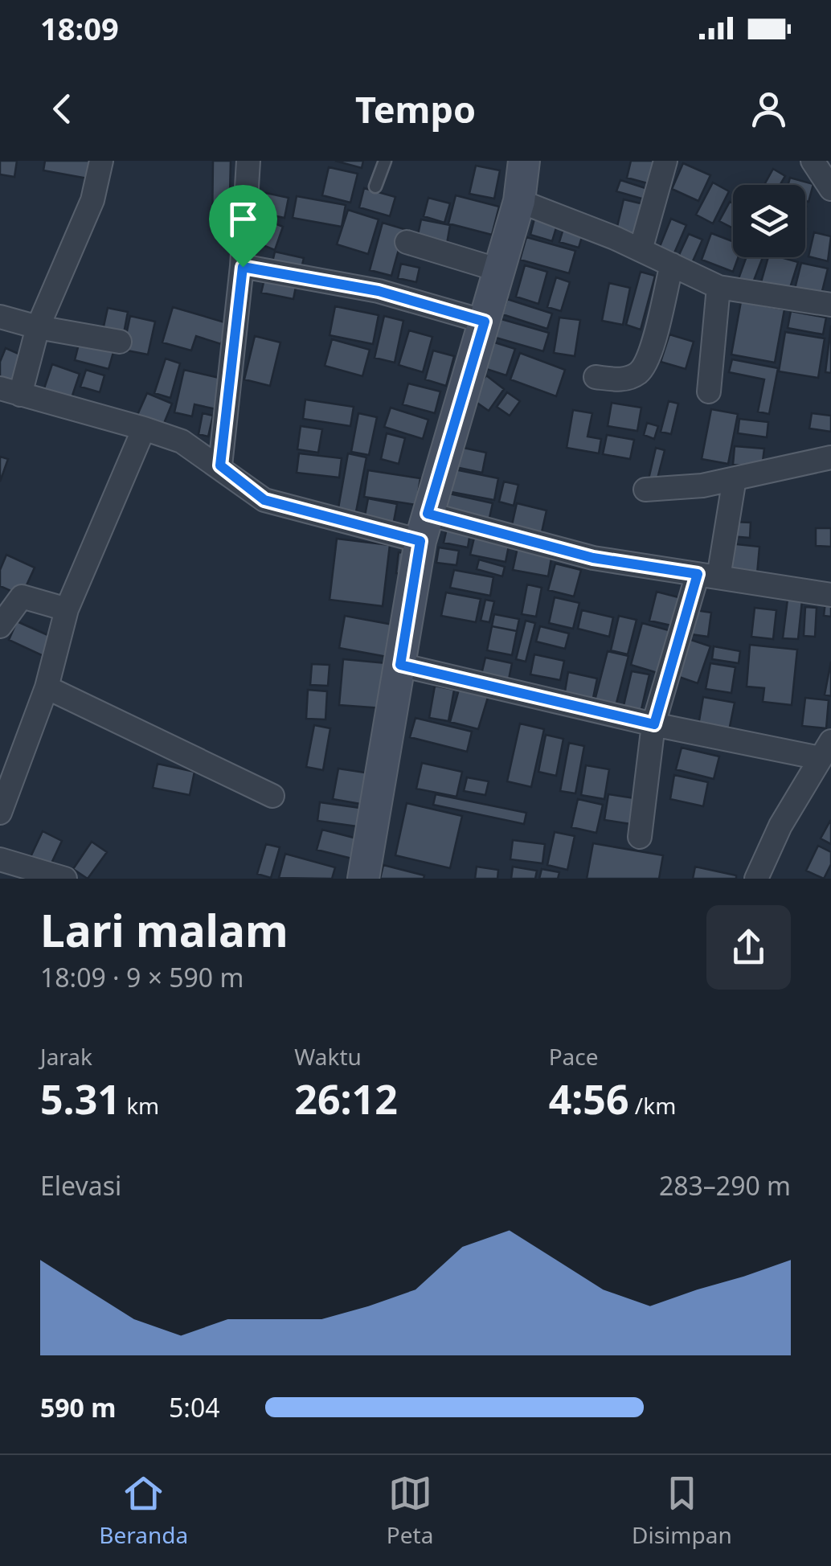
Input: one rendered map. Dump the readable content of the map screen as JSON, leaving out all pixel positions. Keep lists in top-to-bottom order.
{
  "page": {
    "status": "18:09",
    "header": "Tempo",
    "heading": ["Lari malam", "18:09 · 9 × 590 m"],
    "stats": [
      ["Jarak", "5.31 km"],
      ["Waktu", "26:12"],
      ["Pace", "4:56 /km"]
    ],
    "chart": ["Elevasi", "283–290 m"],
    "list": [
      {
        "name": "590 m",
        "note": "5:04"
      }
    ],
    "tabs": ["Beranda", "Peta", "Disimpan"]
  }
}
